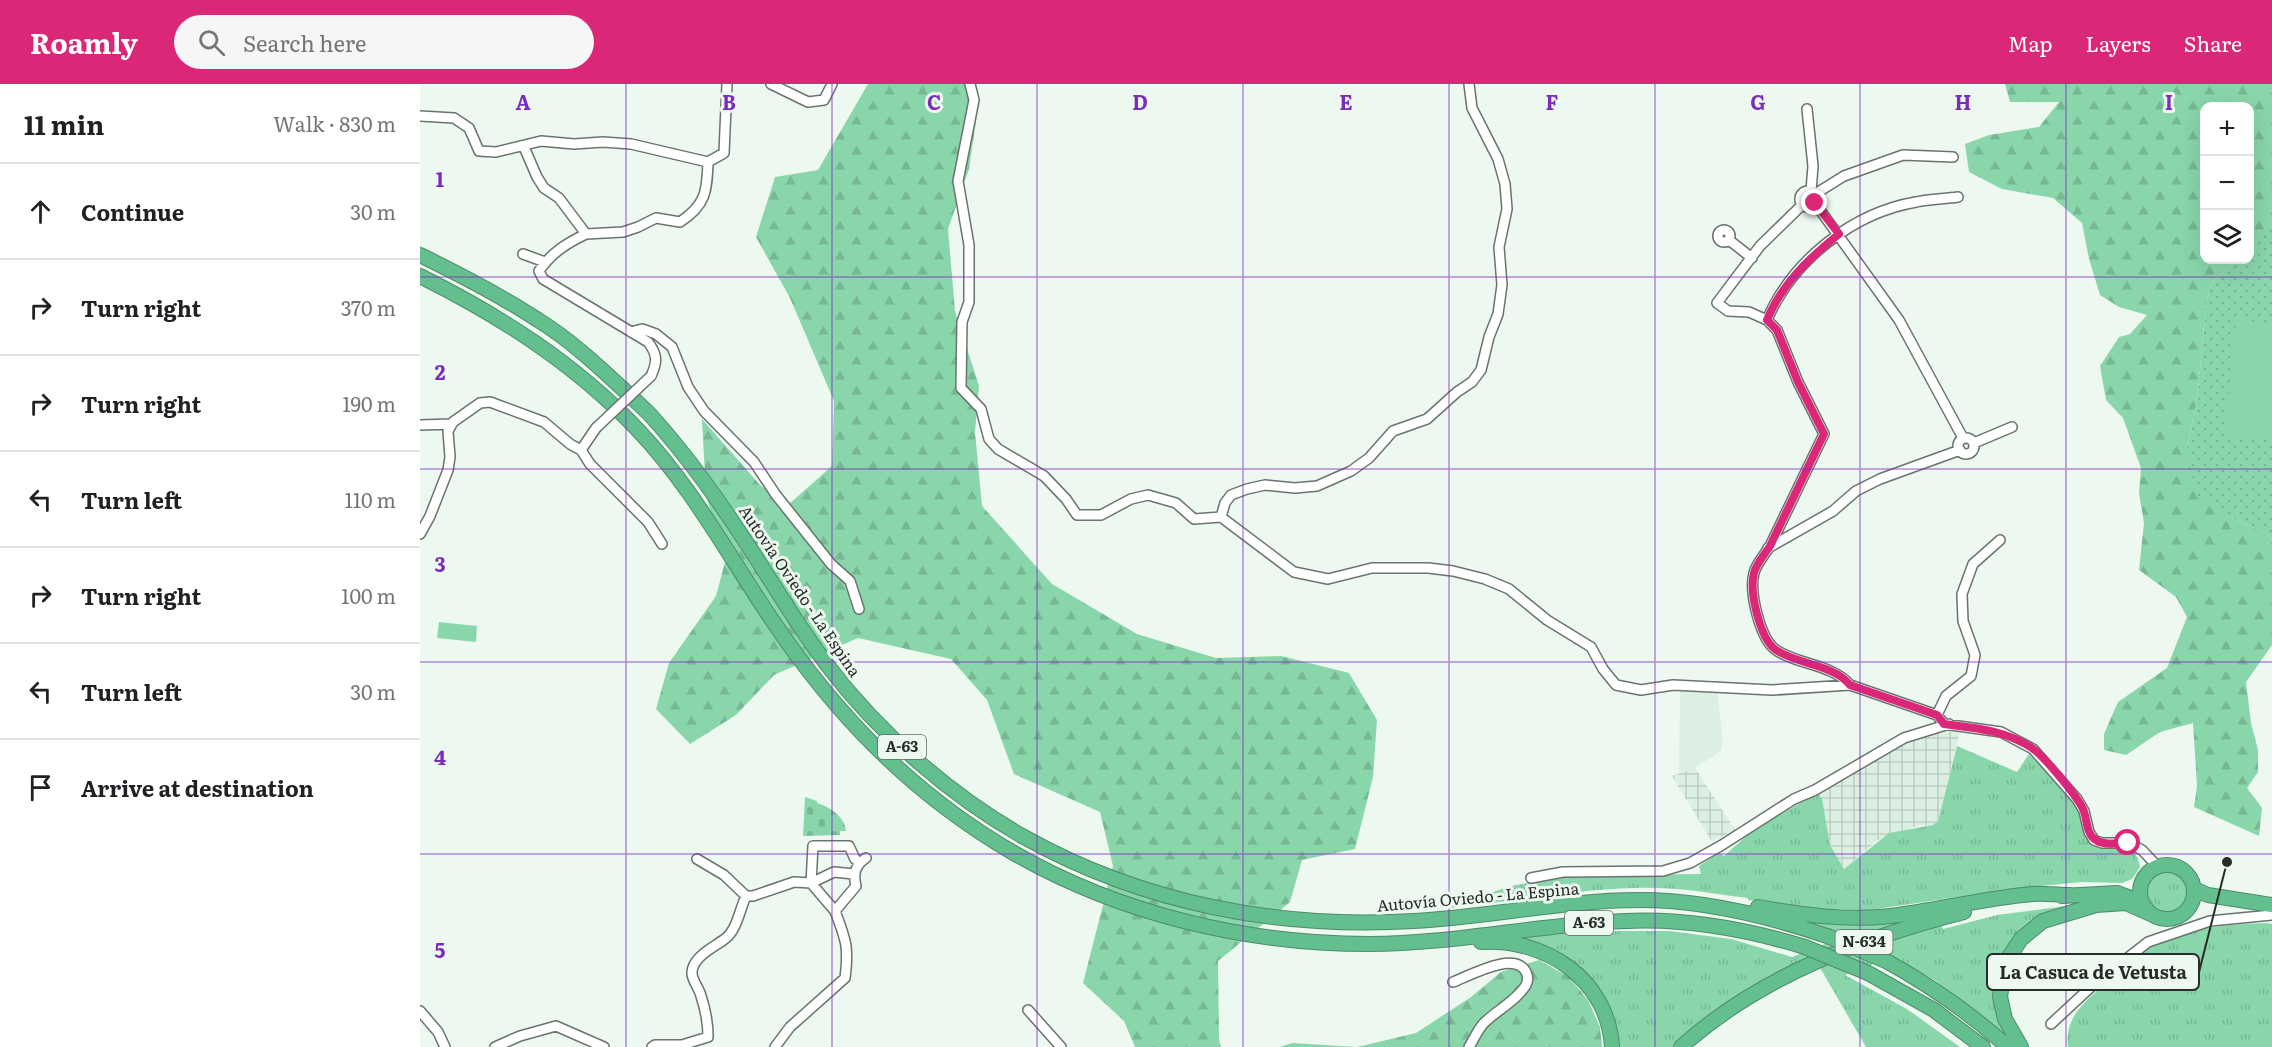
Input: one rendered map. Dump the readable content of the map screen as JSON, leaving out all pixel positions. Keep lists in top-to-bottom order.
{
  "streets": {
    "highway": ["Autovía Oviedo - La Espina", "A-63", "N-634"]
  },
  "places": ["La Casuca de Vetusta"],
  "page": {
    "header": "Roamly",
    "search": "Search here",
    "nav": ["Map", "Layers", "Share"],
    "heading": ["11 min", "Walk · 830 m"],
    "map_buttons": ["+", "−"],
    "list": [
      ["Continue", "30 m"],
      ["Turn right", "370 m"],
      ["Turn right", "190 m"],
      ["Turn left", "110 m"],
      ["Turn right", "100 m"],
      ["Turn left", "30 m"],
      "Arrive at destination"
    ]
  },
  "grid": {
    "columns": [
      "A",
      "B",
      "C",
      "D",
      "E",
      "F",
      "G",
      "H",
      "I"
    ],
    "rows": [
      "1",
      "2",
      "3",
      "4",
      "5"
    ]
  }
}
